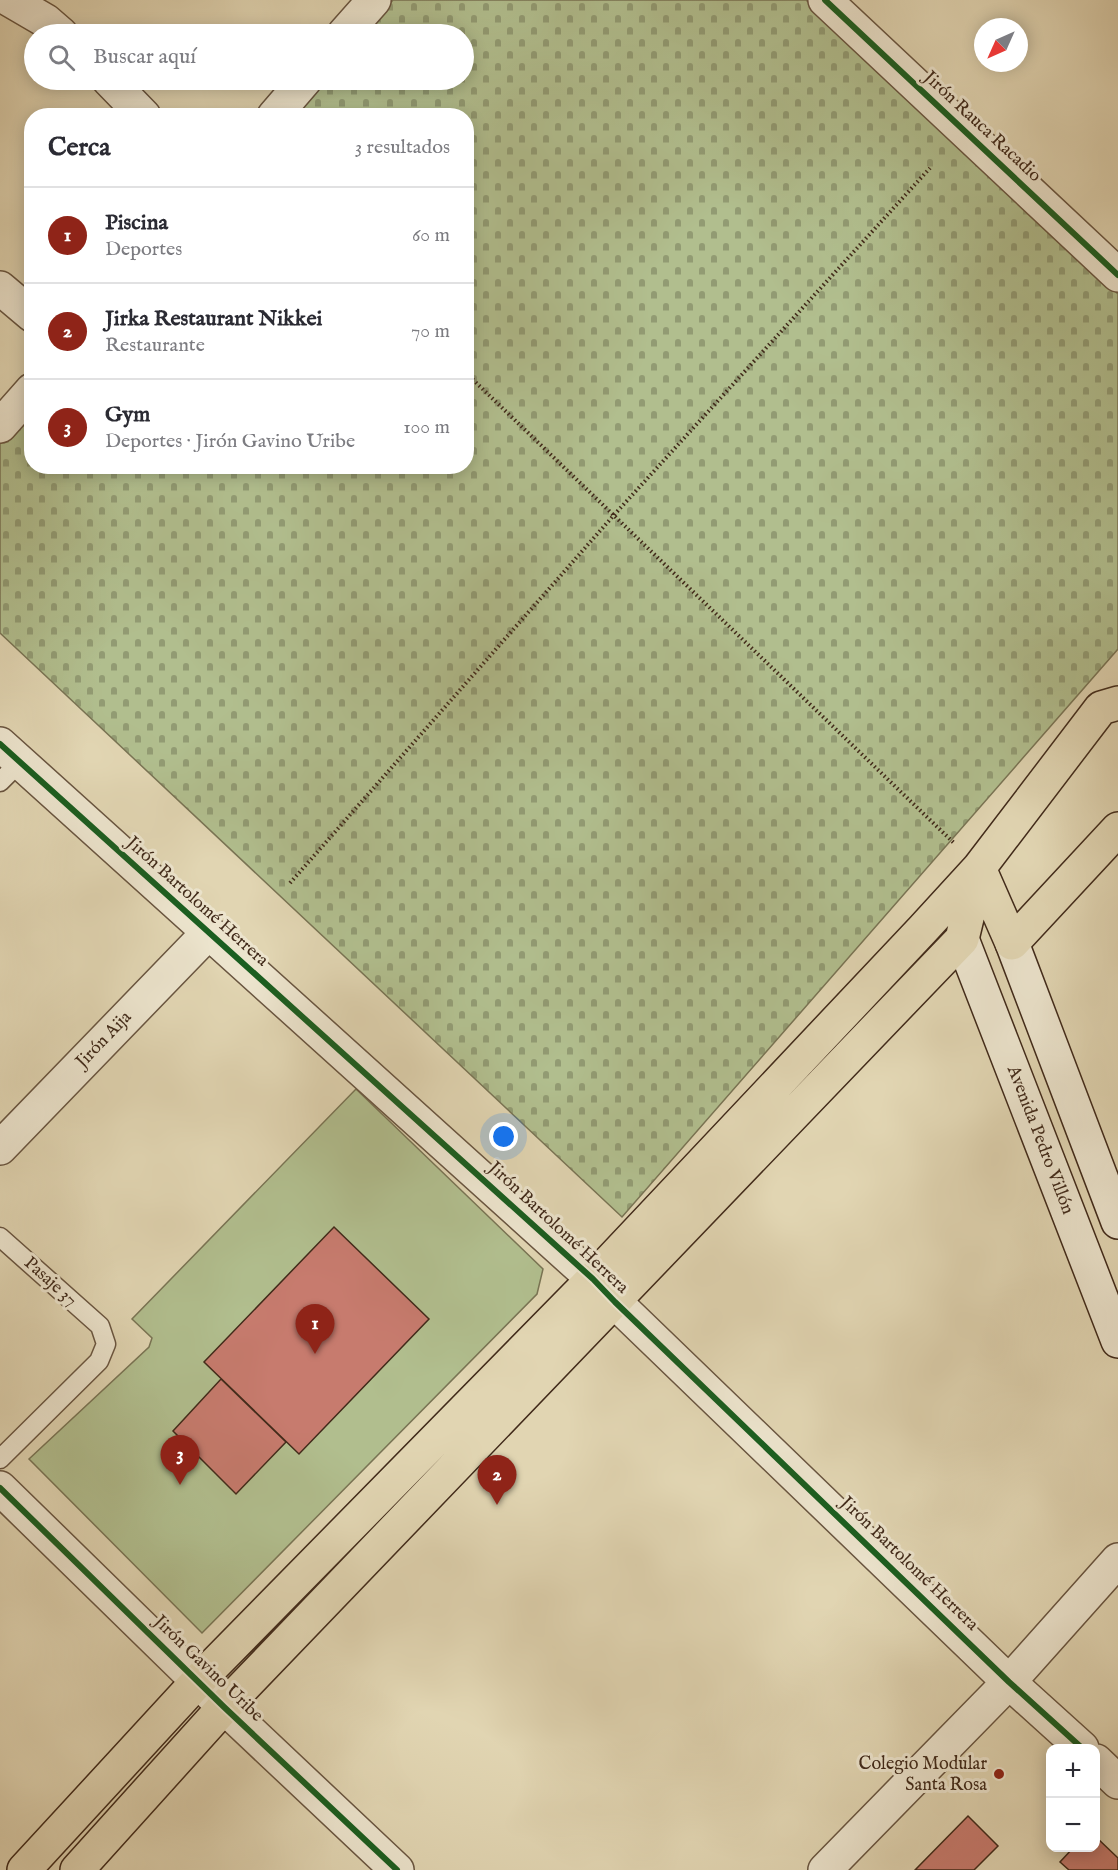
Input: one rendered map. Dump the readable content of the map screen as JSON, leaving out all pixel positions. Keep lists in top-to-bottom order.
{
  "streets": {
    "street": [
      "Jirón Rauca Racadio",
      "Jirón Bartolomé Herrera",
      "Jirón Aija",
      "Avenida Pedro Villón",
      "Jirón Gavino Uribe"
    ],
    "lane": ["Pasaje 37"]
  },
  "crossings": [
    ["Jirón Bartolomé Herrera", "Jirón Aija"]
  ],
  "places": ["Colegio Modular Santa Rosa"],
  "north": "bottom left",
  "page": {
    "search": "Buscar aquí",
    "heading": ["Cerca", "3 resultados"],
    "list": [
      {
        "mark": "1",
        "name": "Piscina",
        "note": "Deportes",
        "value": "60 m"
      },
      {
        "mark": "2",
        "name": "Jirka Restaurant Nikkei",
        "note": "Restaurante",
        "value": "70 m"
      },
      {
        "mark": "3",
        "name": "Gym",
        "note": "Deportes · Jirón Gavino Uribe",
        "value": "100 m"
      }
    ],
    "pins": ["1", "3", "2"],
    "map_buttons": ["+", "−"]
  }
}
